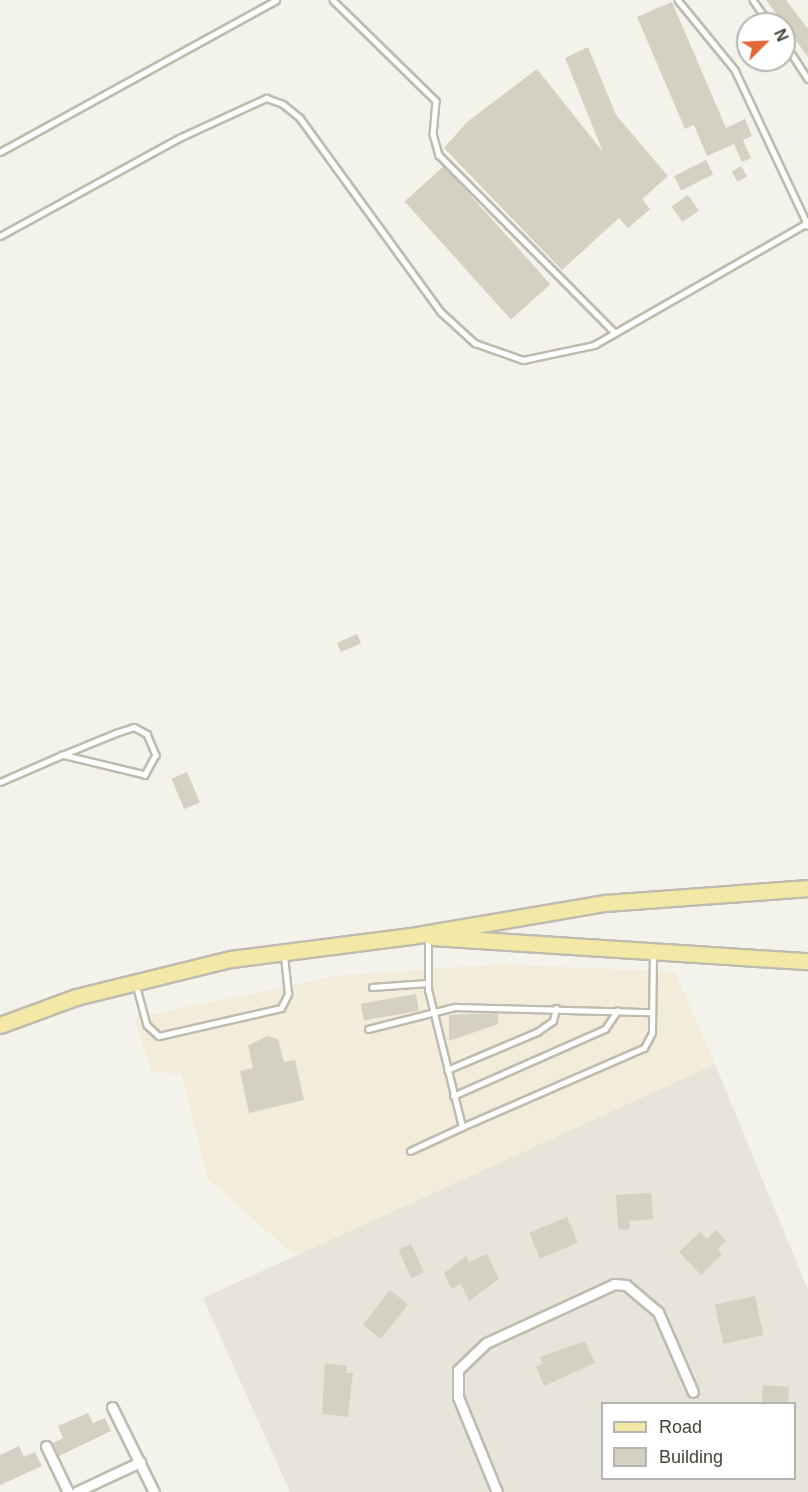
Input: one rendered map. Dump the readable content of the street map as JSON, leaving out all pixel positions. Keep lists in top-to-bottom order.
{
  "legend": ["Road", "Building"],
  "north": "top right"
}
